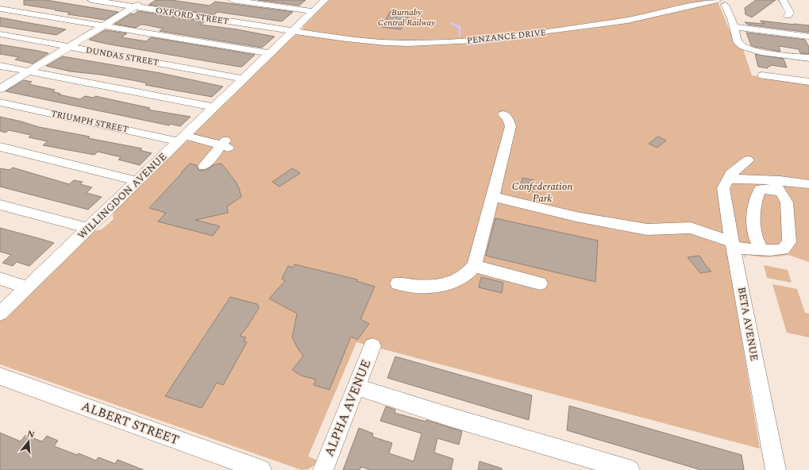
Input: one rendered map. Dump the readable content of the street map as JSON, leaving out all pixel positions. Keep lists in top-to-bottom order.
{
  "streets": {
    "street": [
      "OXFORD STREET",
      "PENZANCE DRIVE",
      "DUNDAS STREET",
      "TRIUMPH STREET",
      "WILLINGDON AVENUE",
      "BETA AVENUE",
      "ALPHA AVENUE",
      "ALBERT STREET"
    ]
  },
  "crossings": [
    ["OXFORD STREET", "PENZANCE DRIVE"],
    ["OXFORD STREET", "WILLINGDON AVENUE"],
    ["PENZANCE DRIVE", "WILLINGDON AVENUE"],
    ["DUNDAS STREET", "WILLINGDON AVENUE"],
    ["TRIUMPH STREET", "WILLINGDON AVENUE"]
  ],
  "parks": ["Burnaby Central Railway", "Confederation Park"],
  "north": "top"
}
